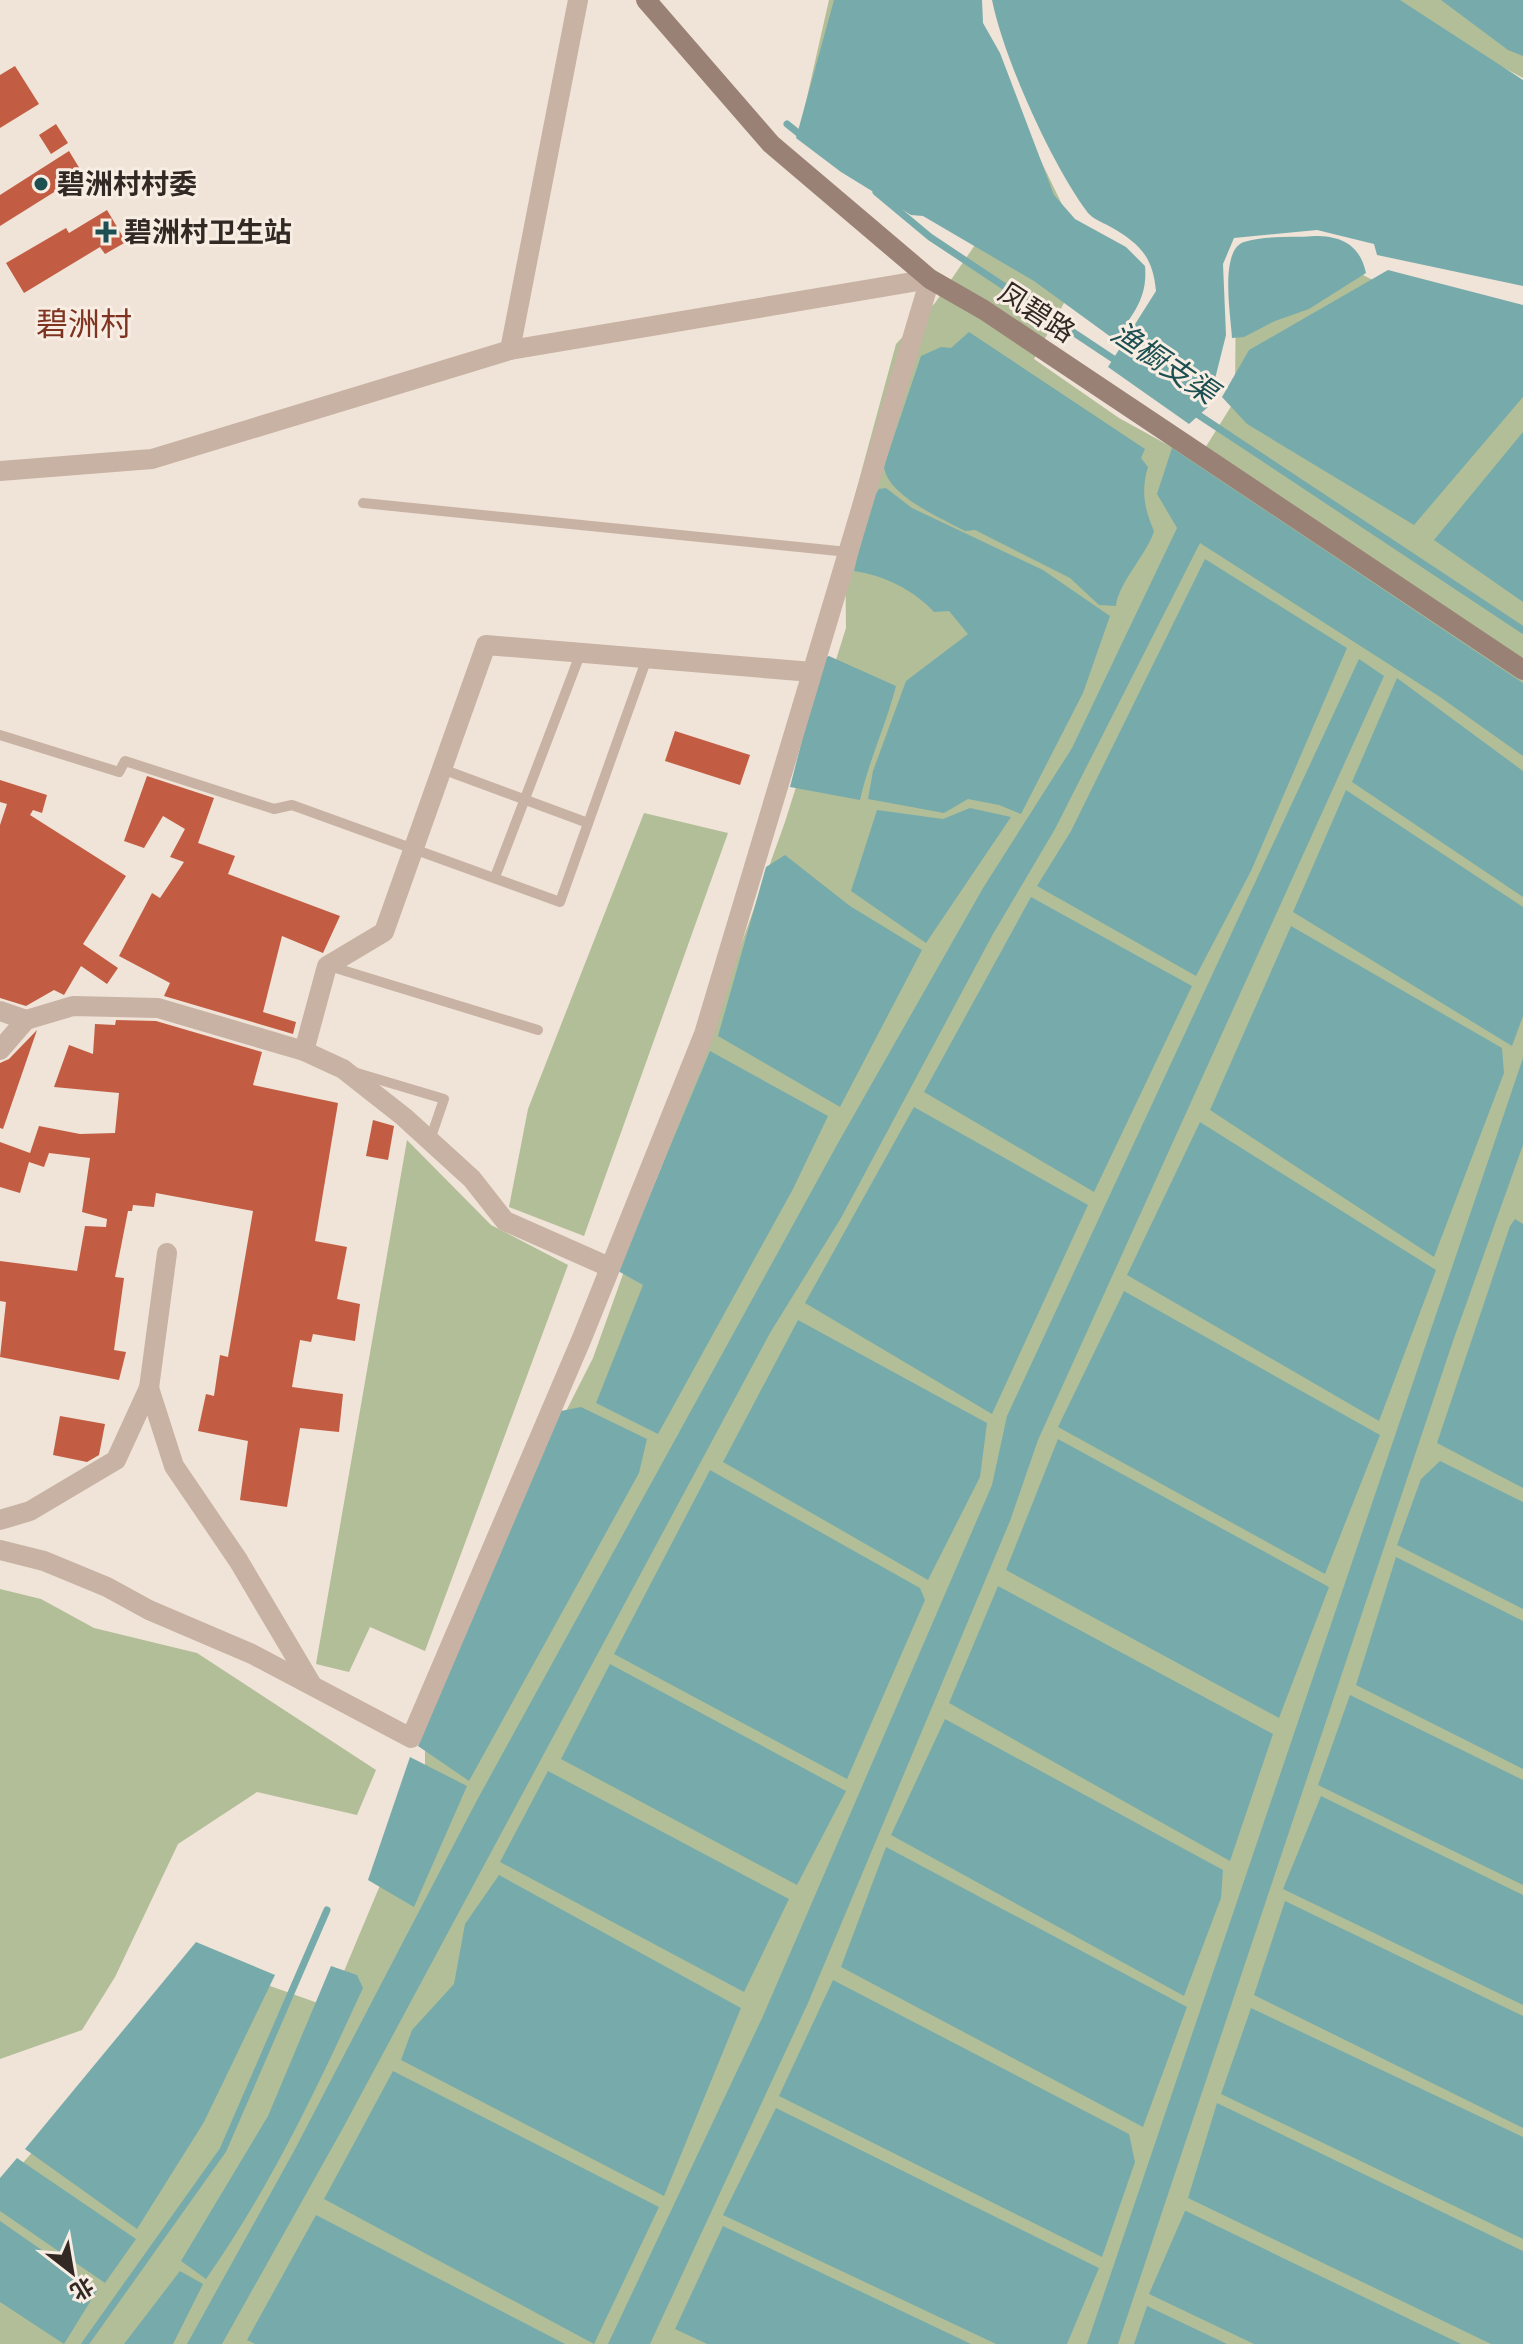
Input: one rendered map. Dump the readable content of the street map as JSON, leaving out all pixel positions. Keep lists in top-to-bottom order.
{
  "streets": {
    "main road": ["凤碧路"]
  },
  "districts": ["碧洲村"],
  "water": ["渔橱支渠"],
  "places": {
    "other": ["碧洲村村委"],
    "health": ["碧洲村卫生站"]
  },
  "north": "bottom right"
}
